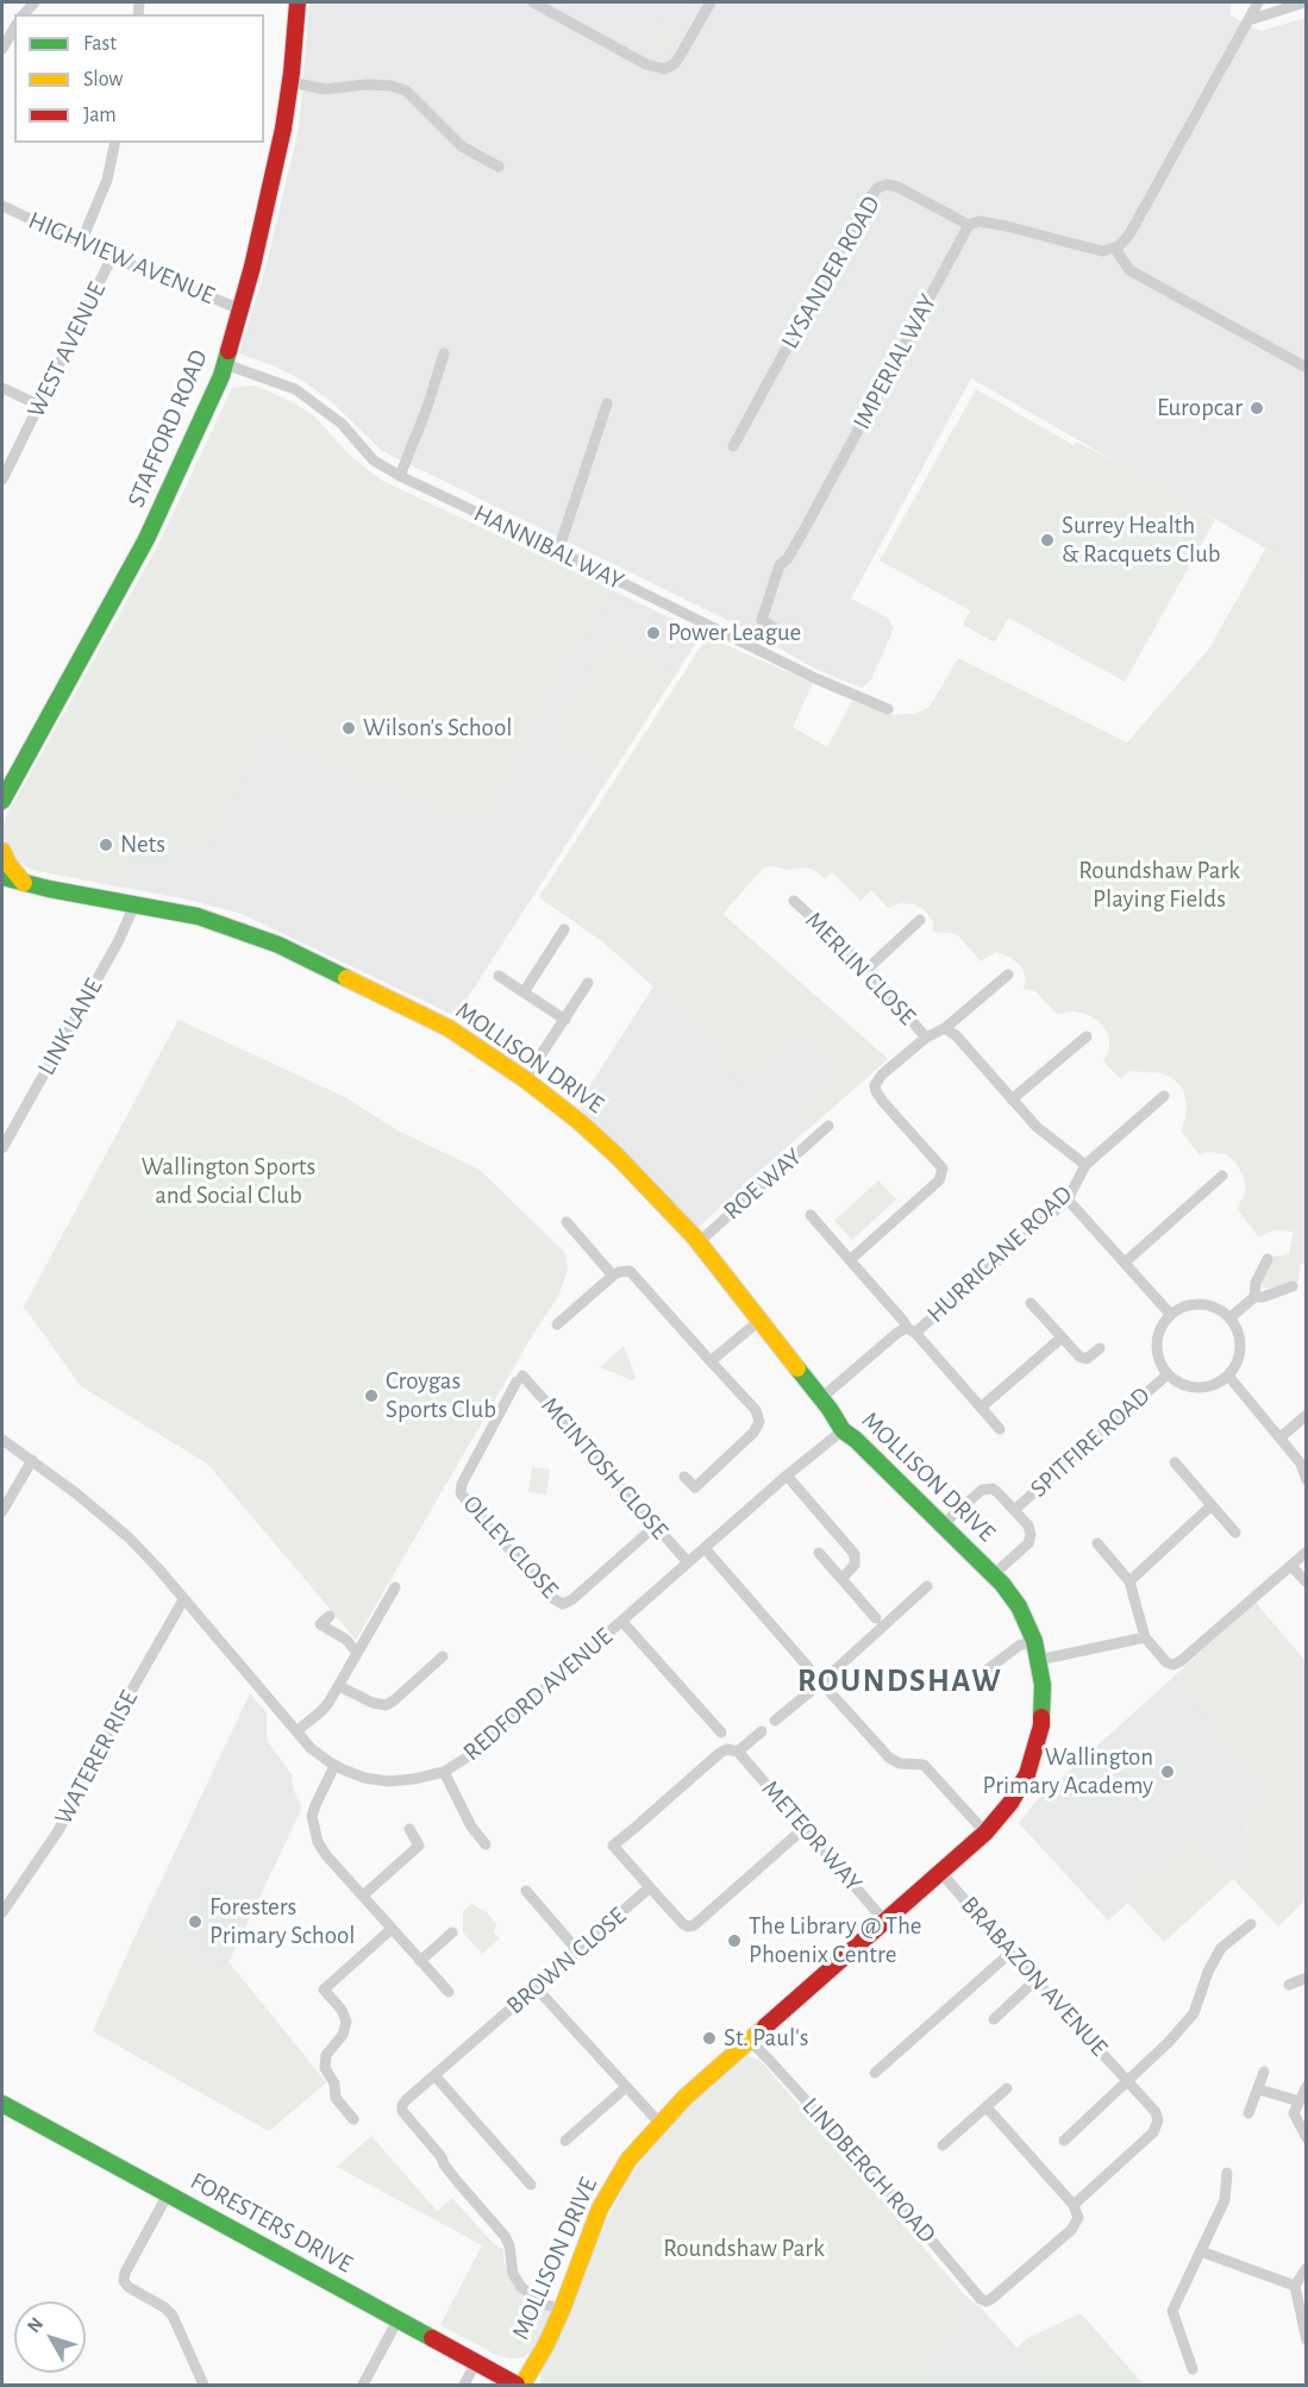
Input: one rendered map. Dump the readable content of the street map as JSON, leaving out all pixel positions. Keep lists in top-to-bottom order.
{
  "streets": {
    "main road": ["STAFFORD ROAD", "MOLLISON DRIVE", "FORESTERS DRIVE"],
    "street": [
      "HIGHVIEW AVENUE",
      "LYSANDER ROAD",
      "WEST AVENUE",
      "IMPERIAL WAY",
      "HANNIBAL WAY",
      "MERLIN CLOSE",
      "LINK LANE",
      "ROE WAY",
      "HURRICANE ROAD",
      "SPITFIRE ROAD",
      "MCINTOSH CLOSE",
      "OLLEY CLOSE",
      "REDFORD AVENUE",
      "WATERER RISE",
      "METEOR WAY",
      "BROWN CLOSE",
      "BRABAZON AVENUE",
      "LINDBERGH ROAD"
    ]
  },
  "crossings": [
    ["HIGHVIEW AVENUE", "WEST AVENUE"],
    ["HIGHVIEW AVENUE", "STAFFORD ROAD"],
    ["LYSANDER ROAD", "IMPERIAL WAY"],
    ["STAFFORD ROAD", "HANNIBAL WAY"],
    ["LINK LANE", "MOLLISON DRIVE"],
    ["MOLLISON DRIVE", "ROE WAY"],
    ["MOLLISON DRIVE", "HURRICANE ROAD"],
    ["MOLLISON DRIVE", "SPITFIRE ROAD"],
    ["MOLLISON DRIVE", "REDFORD AVENUE"],
    ["MOLLISON DRIVE", "METEOR WAY"],
    ["MOLLISON DRIVE", "BROWN CLOSE"],
    ["MOLLISON DRIVE", "BRABAZON AVENUE"],
    ["MOLLISON DRIVE", "LINDBERGH ROAD"],
    ["MCINTOSH CLOSE", "OLLEY CLOSE"],
    ["MCINTOSH CLOSE", "REDFORD AVENUE"],
    ["REDFORD AVENUE", "WATERER RISE"],
    ["METEOR WAY", "BROWN CLOSE"],
    ["BRABAZON AVENUE", "LINDBERGH ROAD"]
  ],
  "districts": ["ROUNDSHAW"],
  "parks": ["Roundshaw Park Playing Fields", "Wallington Sports and Social Club", "Roundshaw Park"],
  "places": [
    "Europcar",
    "Surrey Health & Racquets Club",
    "Power League",
    "Wilson's School",
    "Nets",
    "Croygas Sports Club",
    "Wallington Primary Academy",
    "Foresters Primary School",
    "The Library @ The Phoenix Centre",
    "St. Paul's"
  ],
  "legend": ["Fast", "Slow", "Jam"],
  "north": "top left"
}
